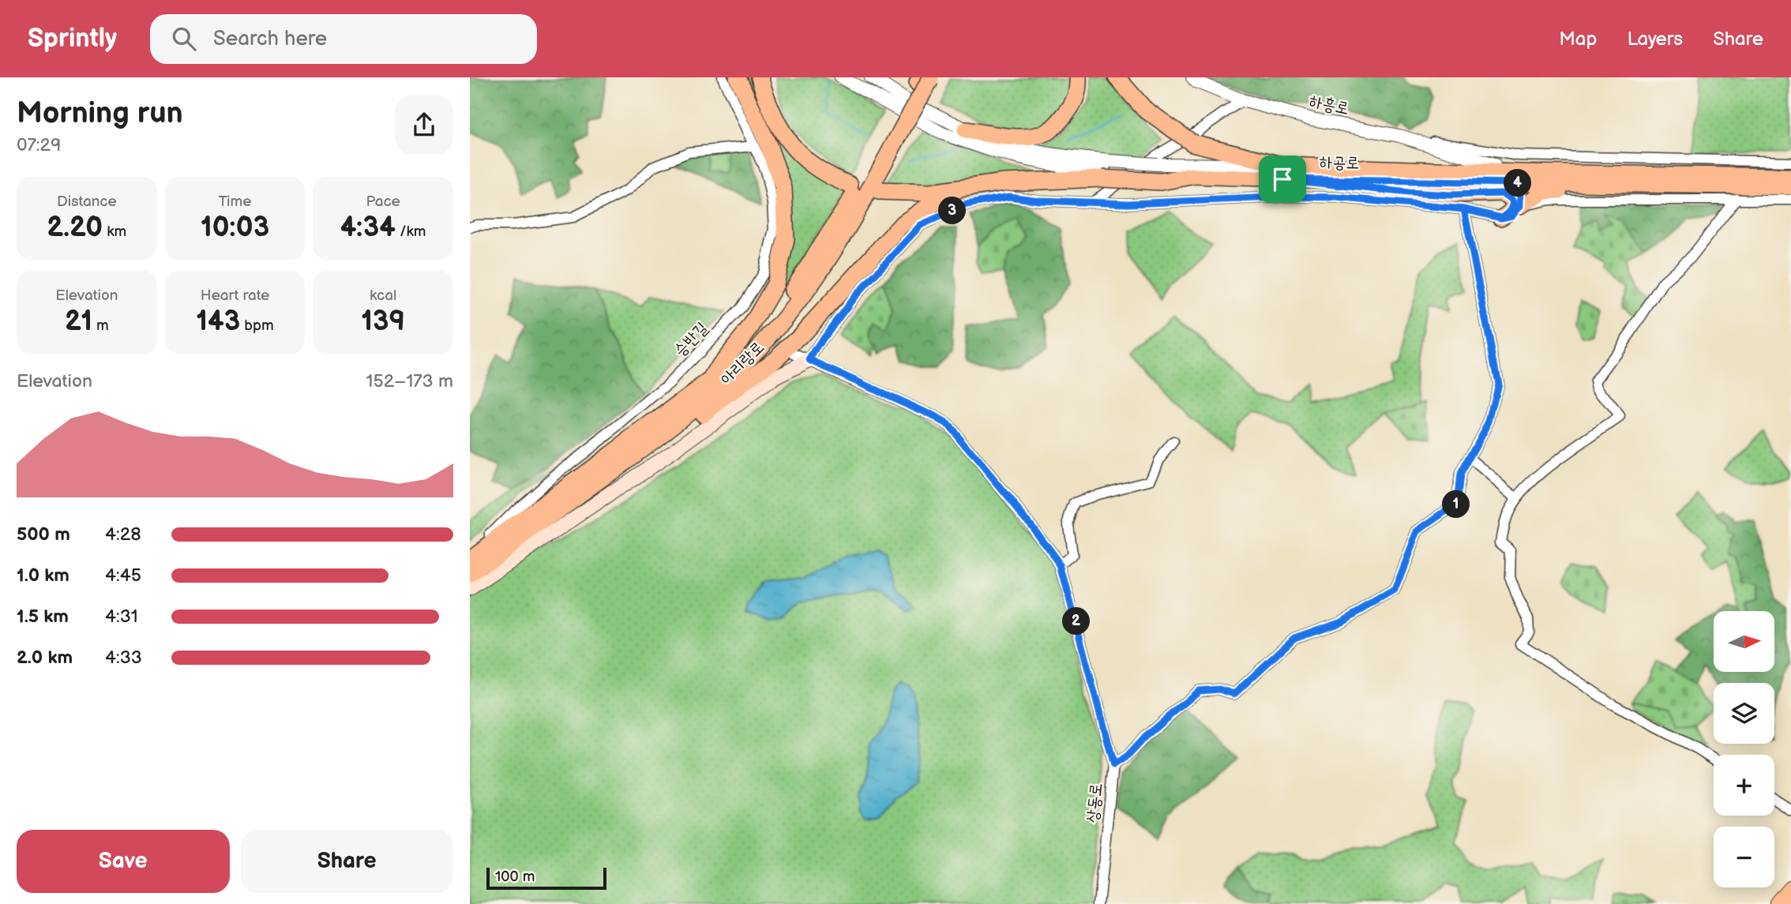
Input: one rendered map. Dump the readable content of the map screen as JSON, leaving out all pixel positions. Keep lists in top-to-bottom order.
{
  "streets": {
    "highway": ["아리랑로"],
    "main road": ["하공로"],
    "street": ["하흥로", "승반길", "상동로"]
  },
  "crossings": [
    ["하흥로", "하공로"]
  ],
  "scale_bar": "100 m",
  "north": "right",
  "page": {
    "header": "Sprintly",
    "search": "Search here",
    "nav": ["Map", "Layers", "Share"],
    "heading": ["Morning run", "07:29"],
    "pins": [
      "4",
      "3",
      "1",
      "2"
    ],
    "stats": [
      ["Distance", "2.20 km"],
      ["Time", "10:03"],
      ["Pace", "4:34 /km"],
      ["Elevation", "21 m"],
      ["Heart rate", "143 bpm"],
      ["kcal", "139"]
    ],
    "chart": ["Elevation", "152–173 m"],
    "list": [
      {
        "name": "500 m",
        "note": "4:28"
      },
      {
        "name": "1.0 km",
        "note": "4:45"
      },
      {
        "name": "1.5 km",
        "note": "4:31"
      },
      {
        "name": "2.0 km",
        "note": "4:33"
      }
    ],
    "map_buttons": ["+", "−"],
    "buttons": ["Save", "Share"],
    "scale": "100 m"
  }
}
